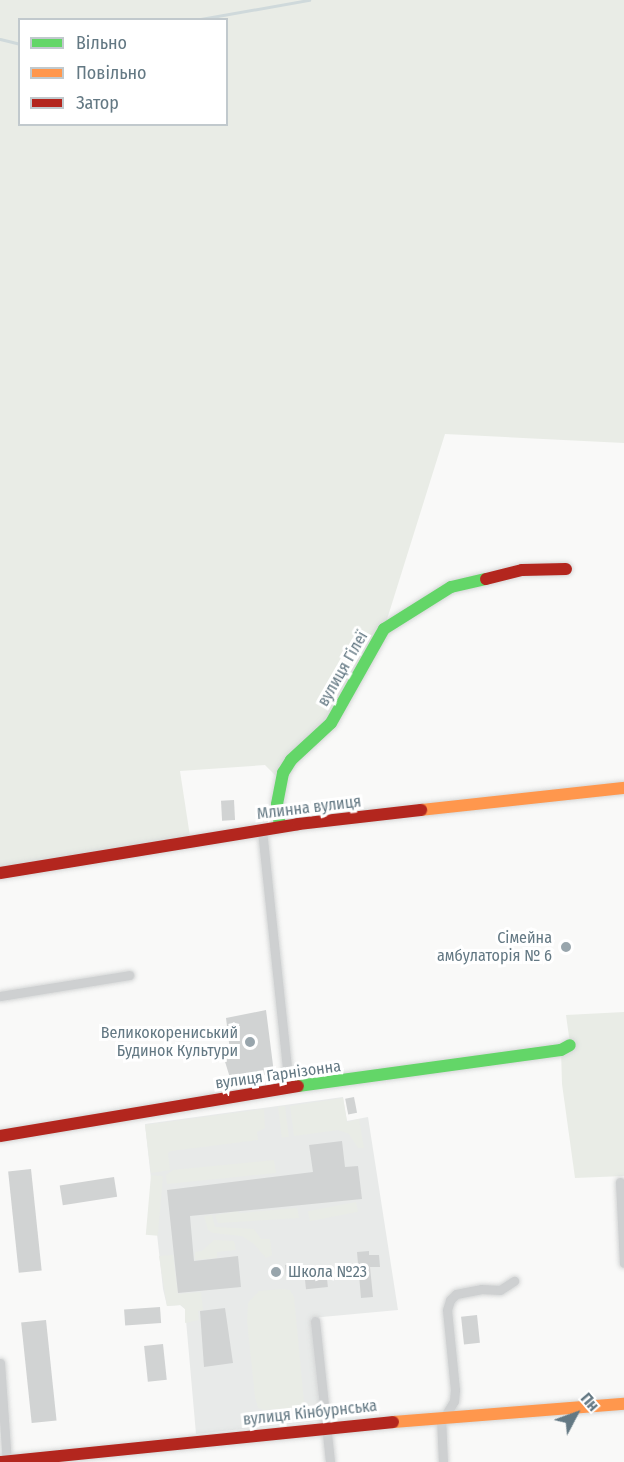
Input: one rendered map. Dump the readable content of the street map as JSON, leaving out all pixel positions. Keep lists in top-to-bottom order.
{
  "streets": {
    "street": [
      "вулиця Гілеї",
      "Млинна вулиця",
      "вулиця Гарнізонна",
      "вулиця Кінбурнська"
    ]
  },
  "crossings": [
    ["вулиця Гілеї", "Млинна вулиця"]
  ],
  "places": ["Сімейна амбулаторія № 6", "Великокорениський Будинок Культури", "Школа №23"],
  "legend": ["Вільно", "Повільно", "Затор"],
  "north": "top right"
}
